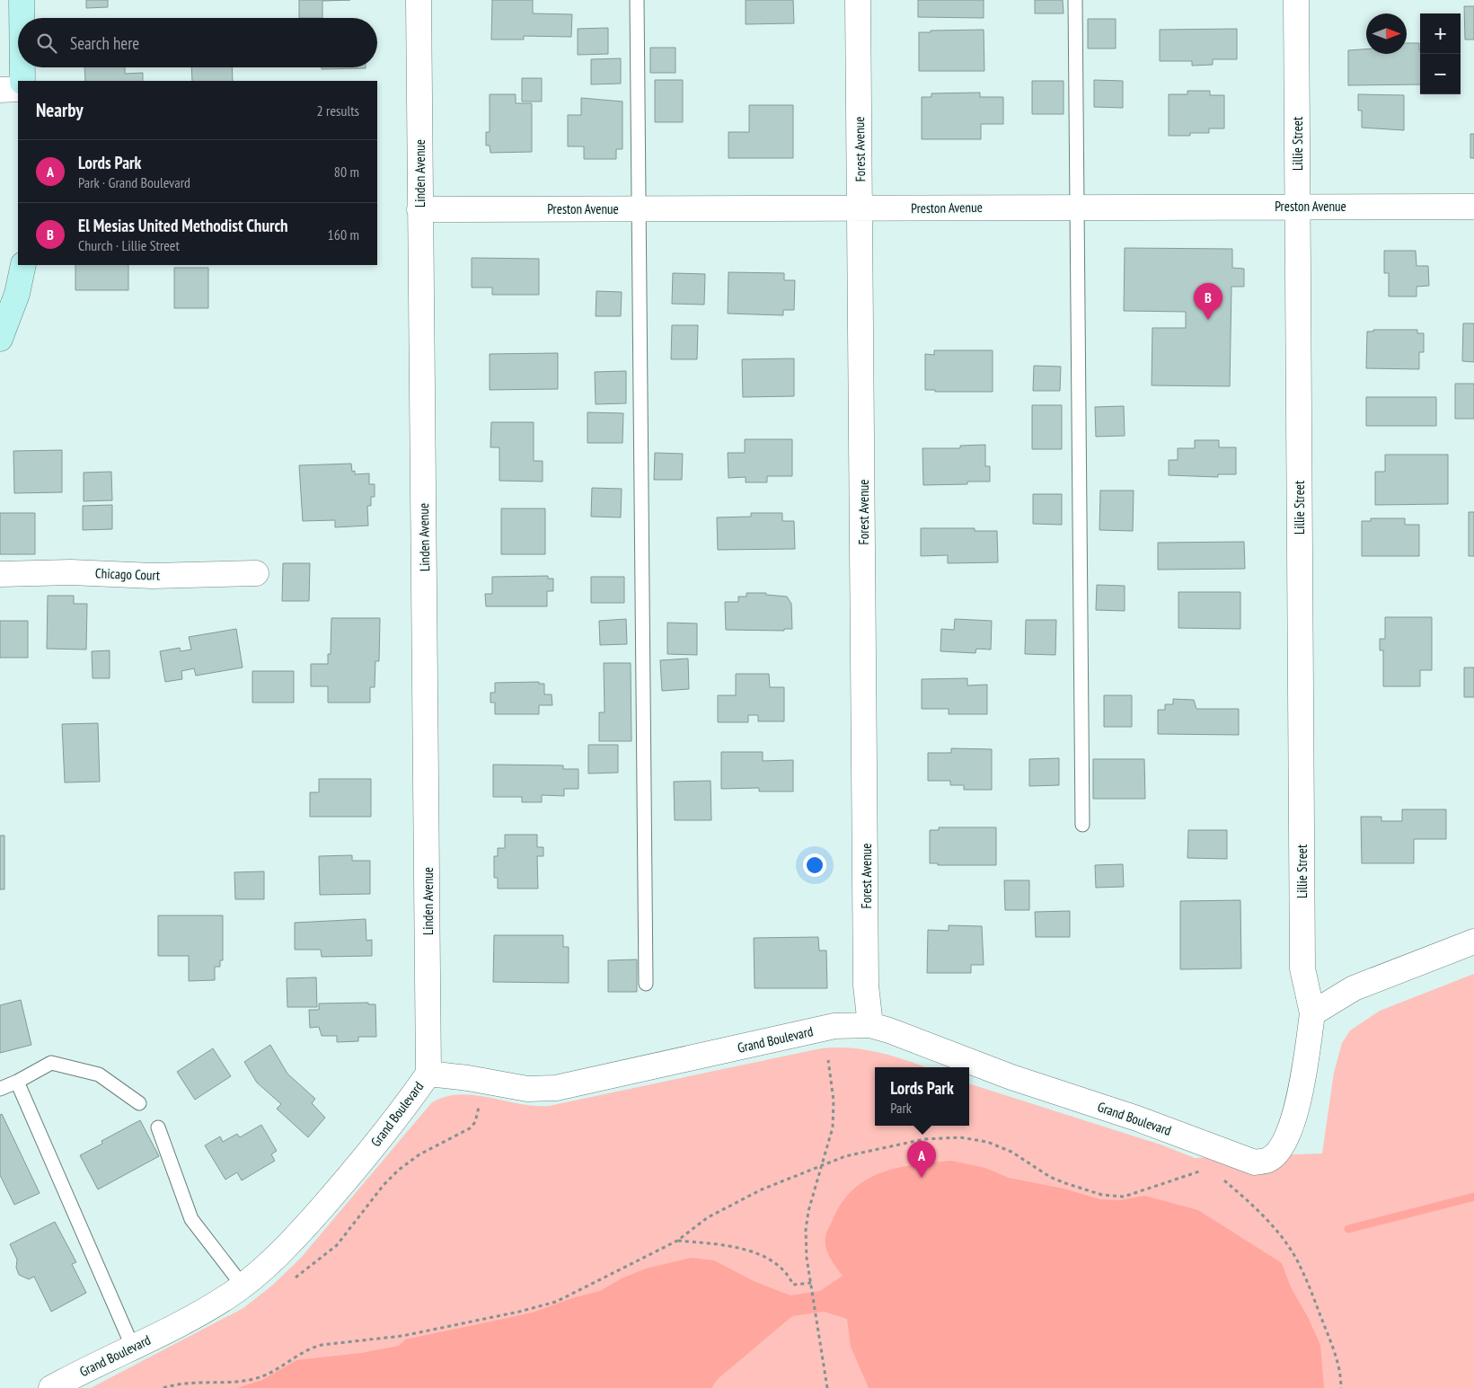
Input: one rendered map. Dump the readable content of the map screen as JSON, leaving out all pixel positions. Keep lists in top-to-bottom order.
{
  "streets": {
    "street": [
      "Lillie Street",
      "Forest Avenue",
      "Linden Avenue",
      "Preston Avenue",
      "Chicago Court",
      "Grand Boulevard"
    ]
  },
  "crossings": [
    ["Lillie Street", "Preston Avenue"],
    ["Lillie Street", "Grand Boulevard"],
    ["Forest Avenue", "Preston Avenue"],
    ["Forest Avenue", "Grand Boulevard"],
    ["Linden Avenue", "Preston Avenue"],
    ["Linden Avenue", "Grand Boulevard"]
  ],
  "north": "right",
  "page": {
    "map_buttons": ["+", "−"],
    "search": "Search here",
    "heading": ["Nearby", "2 results"],
    "list": [
      {
        "mark": "A",
        "name": "Lords Park",
        "note": "Park · Grand Boulevard",
        "value": "80 m"
      },
      {
        "mark": "B",
        "name": "El Mesias United Methodist Church",
        "note": "Church · Lillie Street",
        "value": "160 m"
      }
    ],
    "pins": ["B", "A"],
    "popup": ["Lords Park", "Park"]
  }
}
